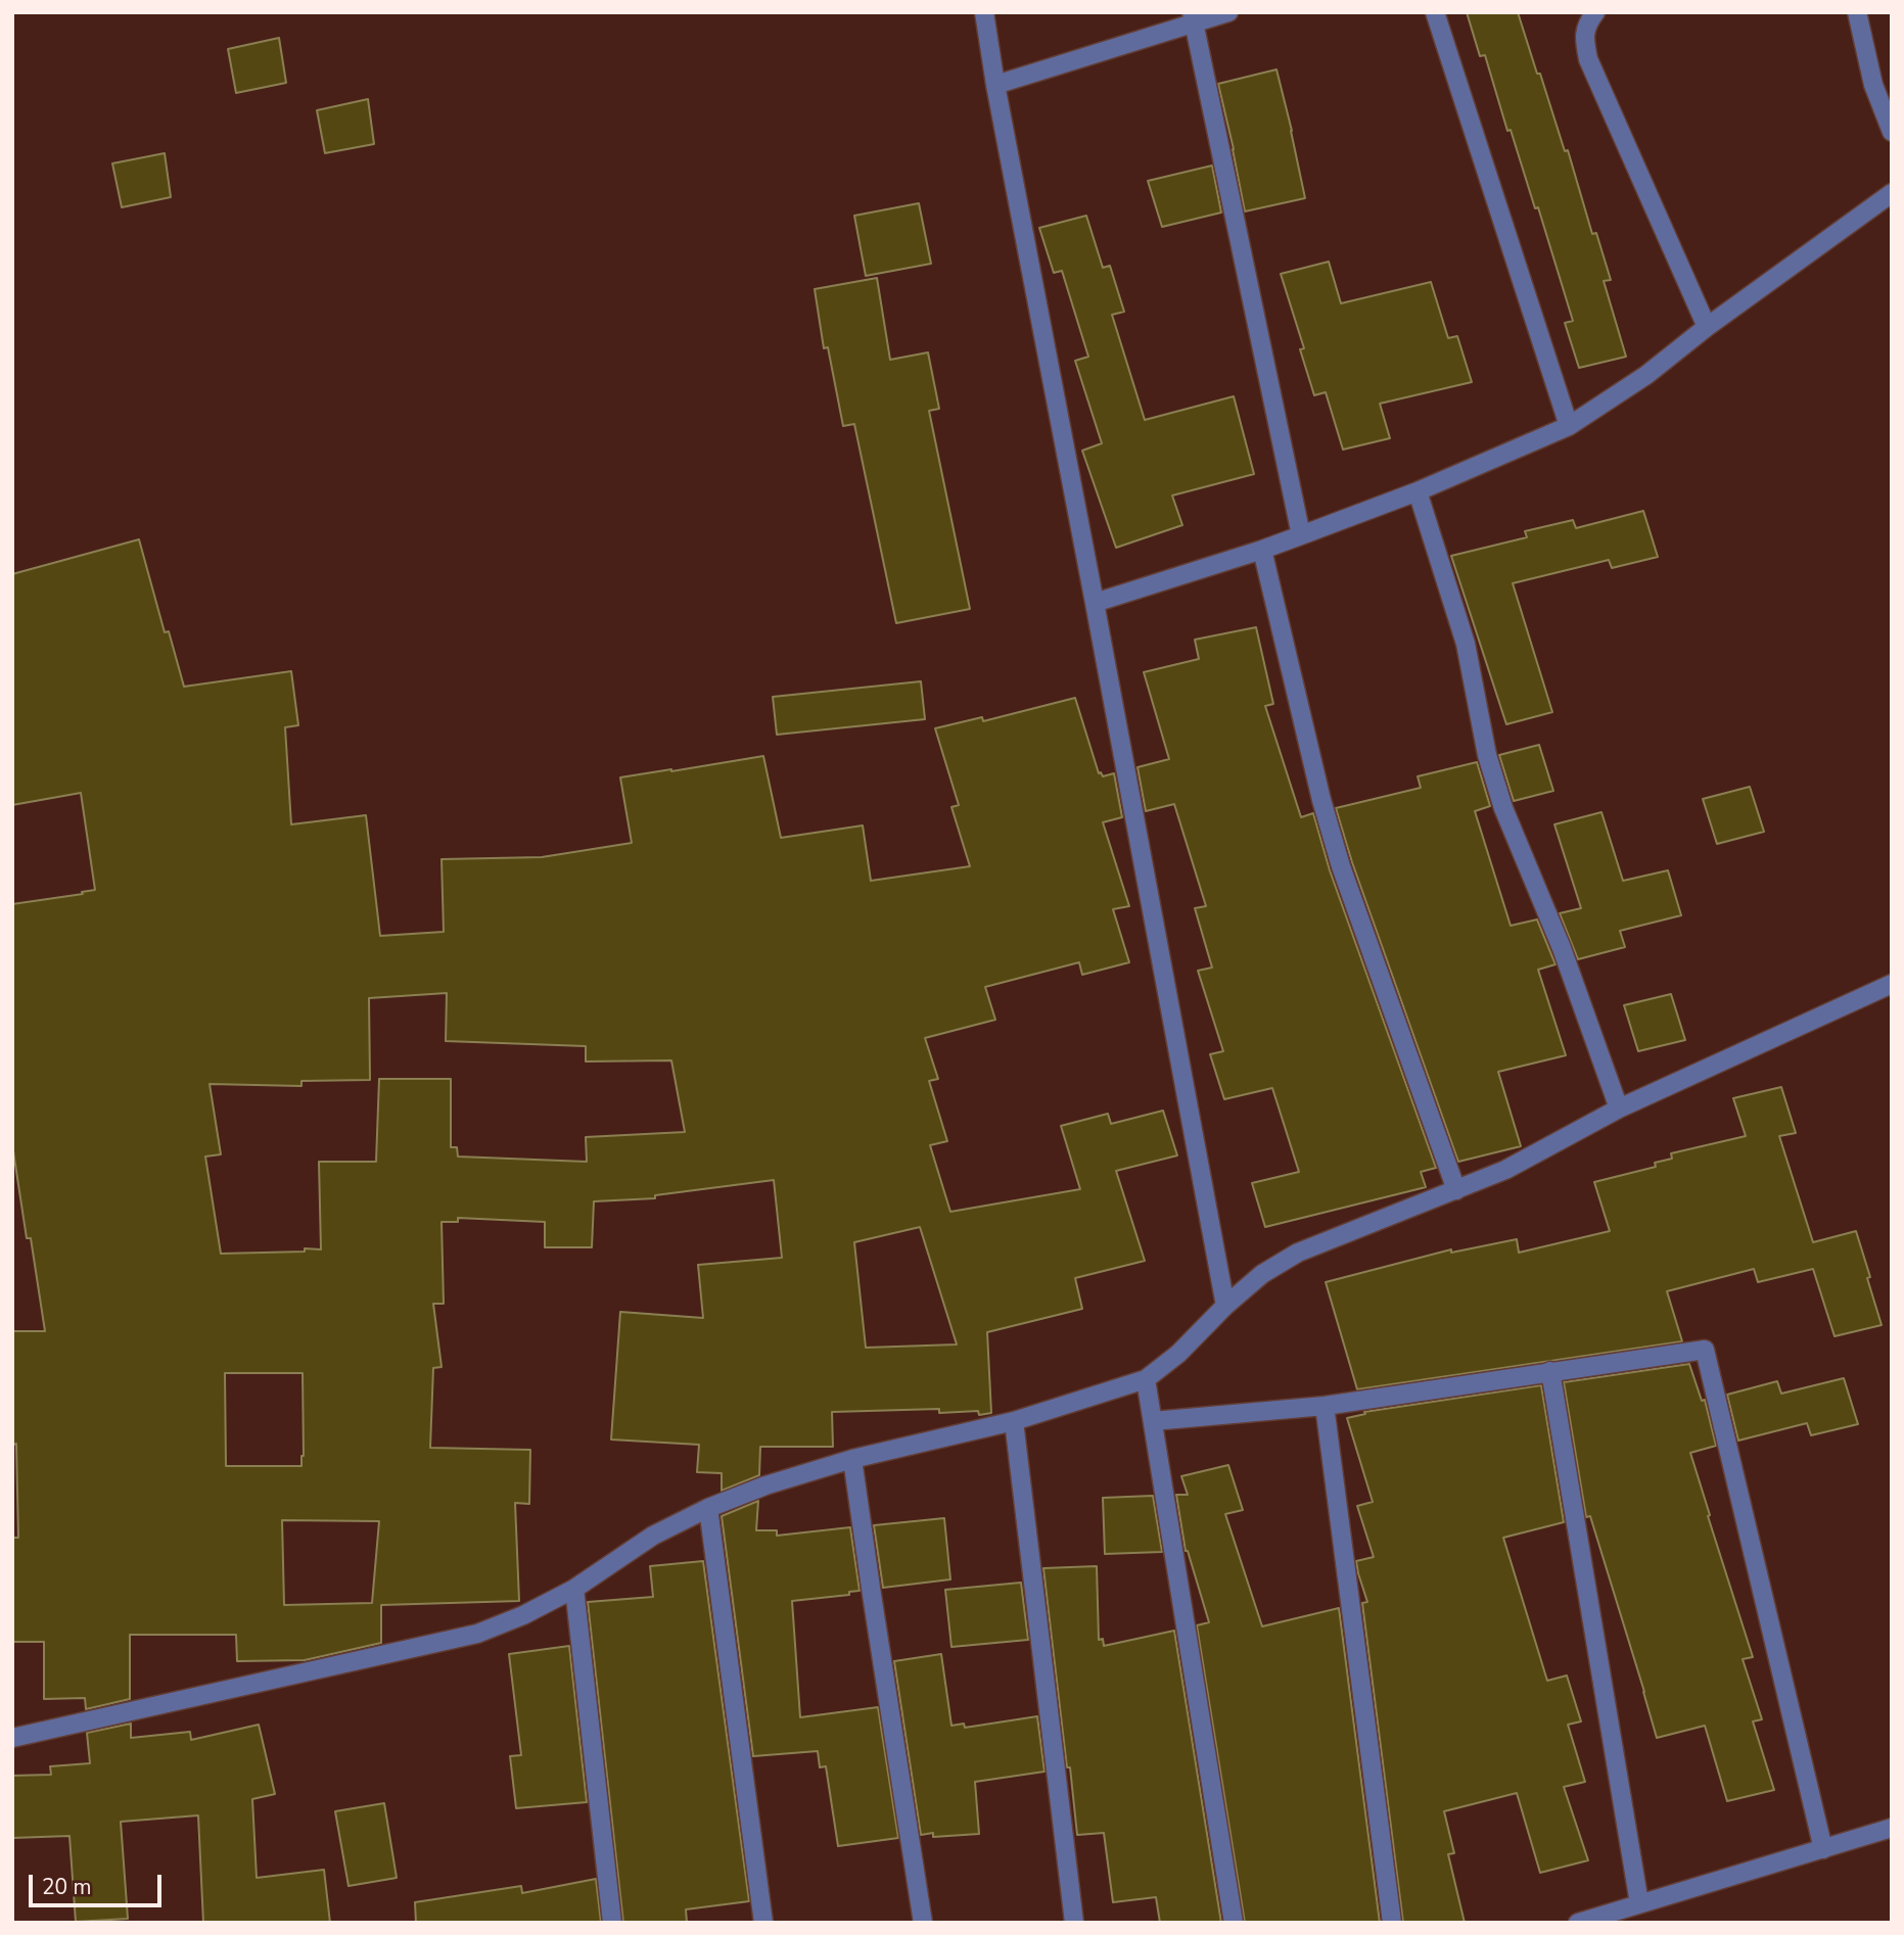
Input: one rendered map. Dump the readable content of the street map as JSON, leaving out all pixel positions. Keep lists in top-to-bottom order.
{
  "scale_bar": "20 m"
}
